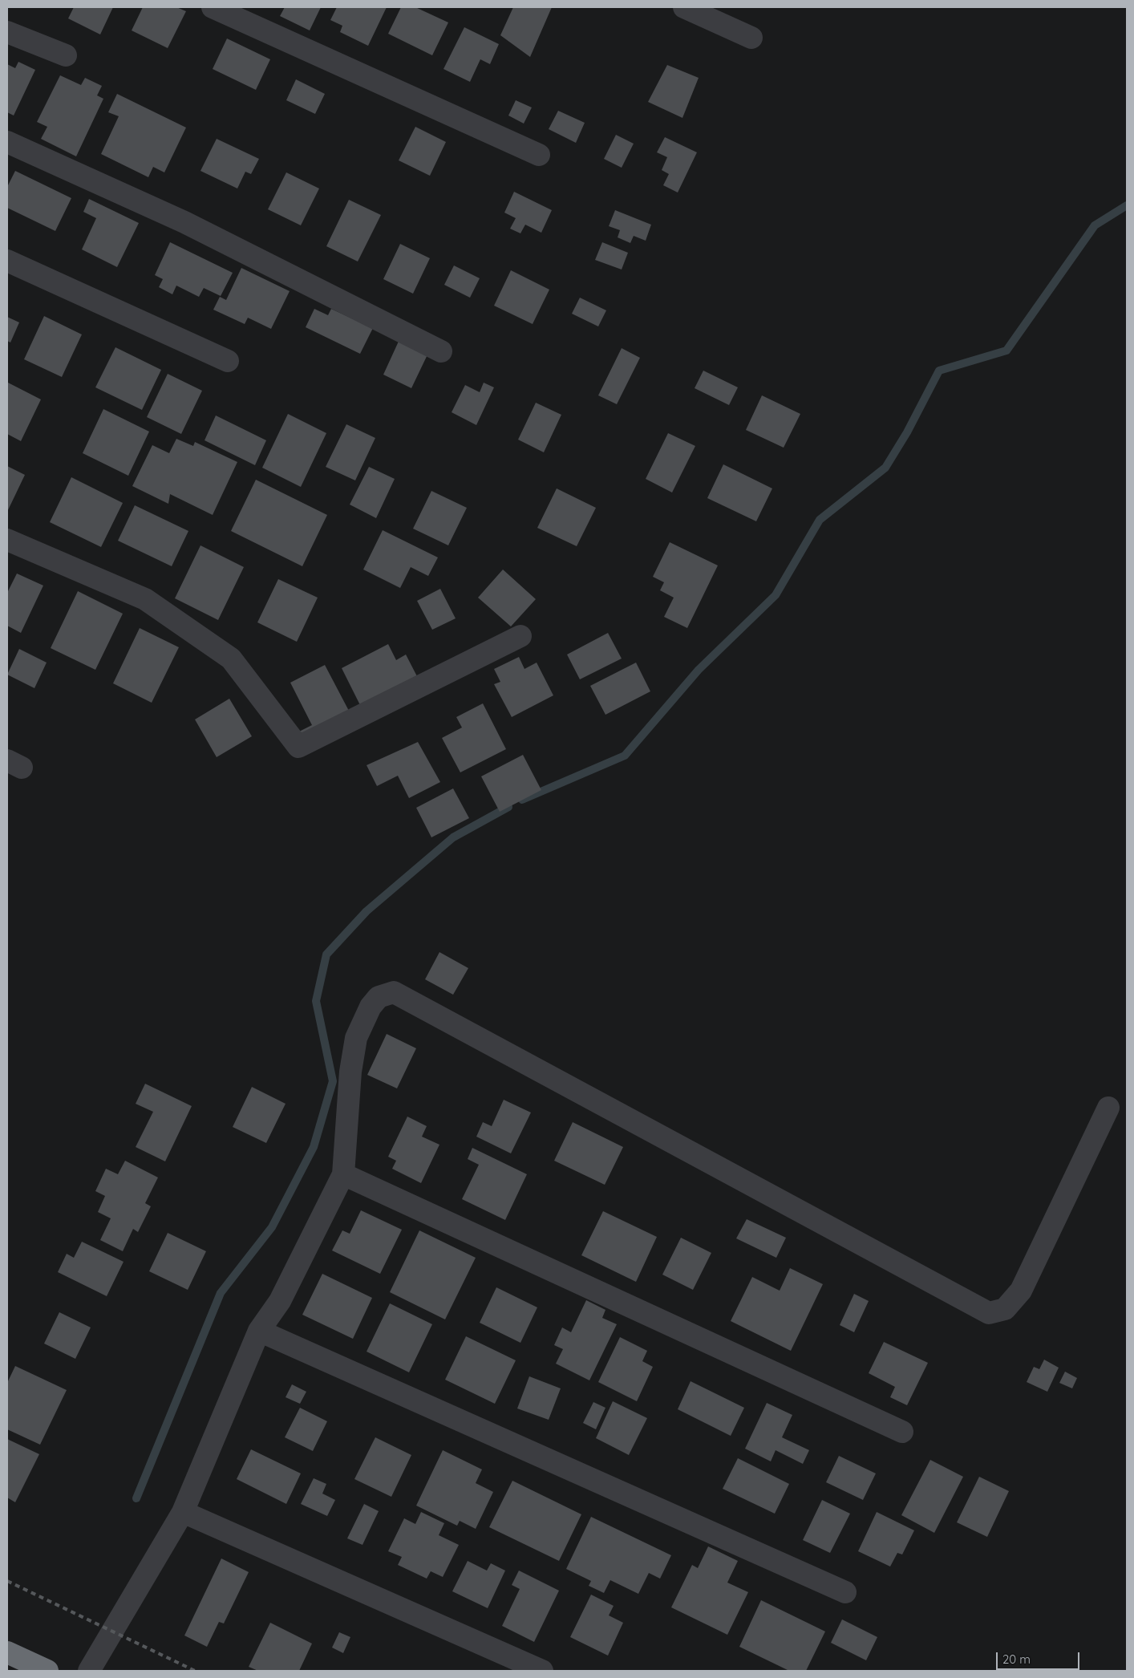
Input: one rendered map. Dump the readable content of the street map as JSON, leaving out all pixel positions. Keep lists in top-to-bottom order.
{
  "scale_bar": "20 m"
}
